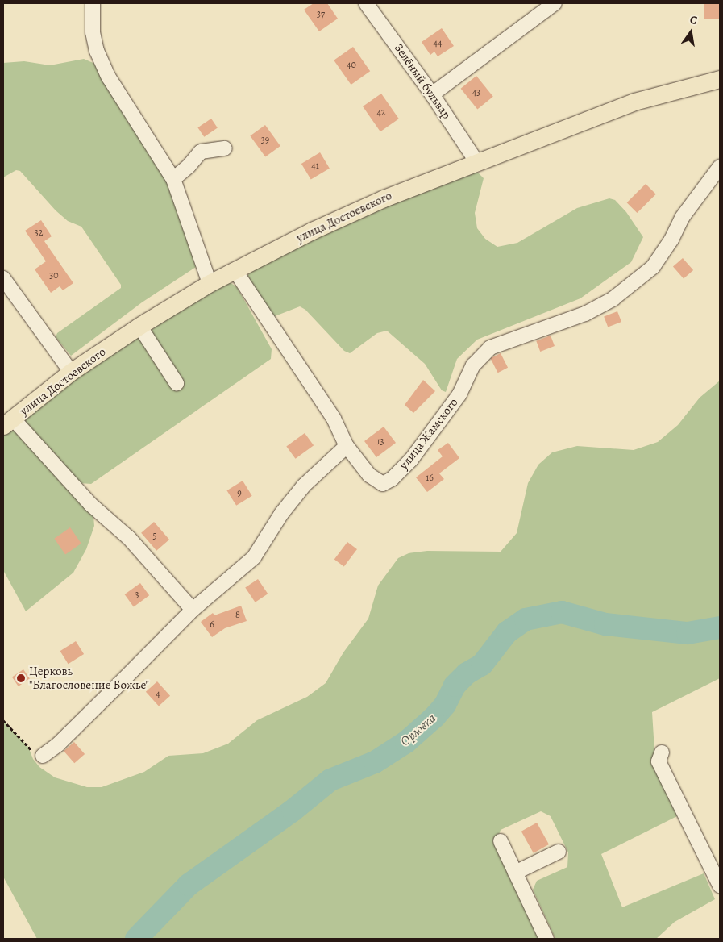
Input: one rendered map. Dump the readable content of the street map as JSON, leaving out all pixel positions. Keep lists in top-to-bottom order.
{
  "streets": {
    "main road": ["улица Достоевского"],
    "lane": ["Зелёный бульвар", "улица Жамского"]
  },
  "crossings": [
    ["Зелёный бульвар", "улица Достоевского"]
  ],
  "water": ["Орловка"],
  "places": ["Церковь \"Благословение Божье\""],
  "house_numbers": [
    "37",
    "44",
    "40",
    "43",
    "42",
    "39",
    "41",
    "32",
    "30",
    "13",
    "16",
    "9",
    "5",
    "3",
    "8",
    "6",
    "4"
  ],
  "north": "top"
}
